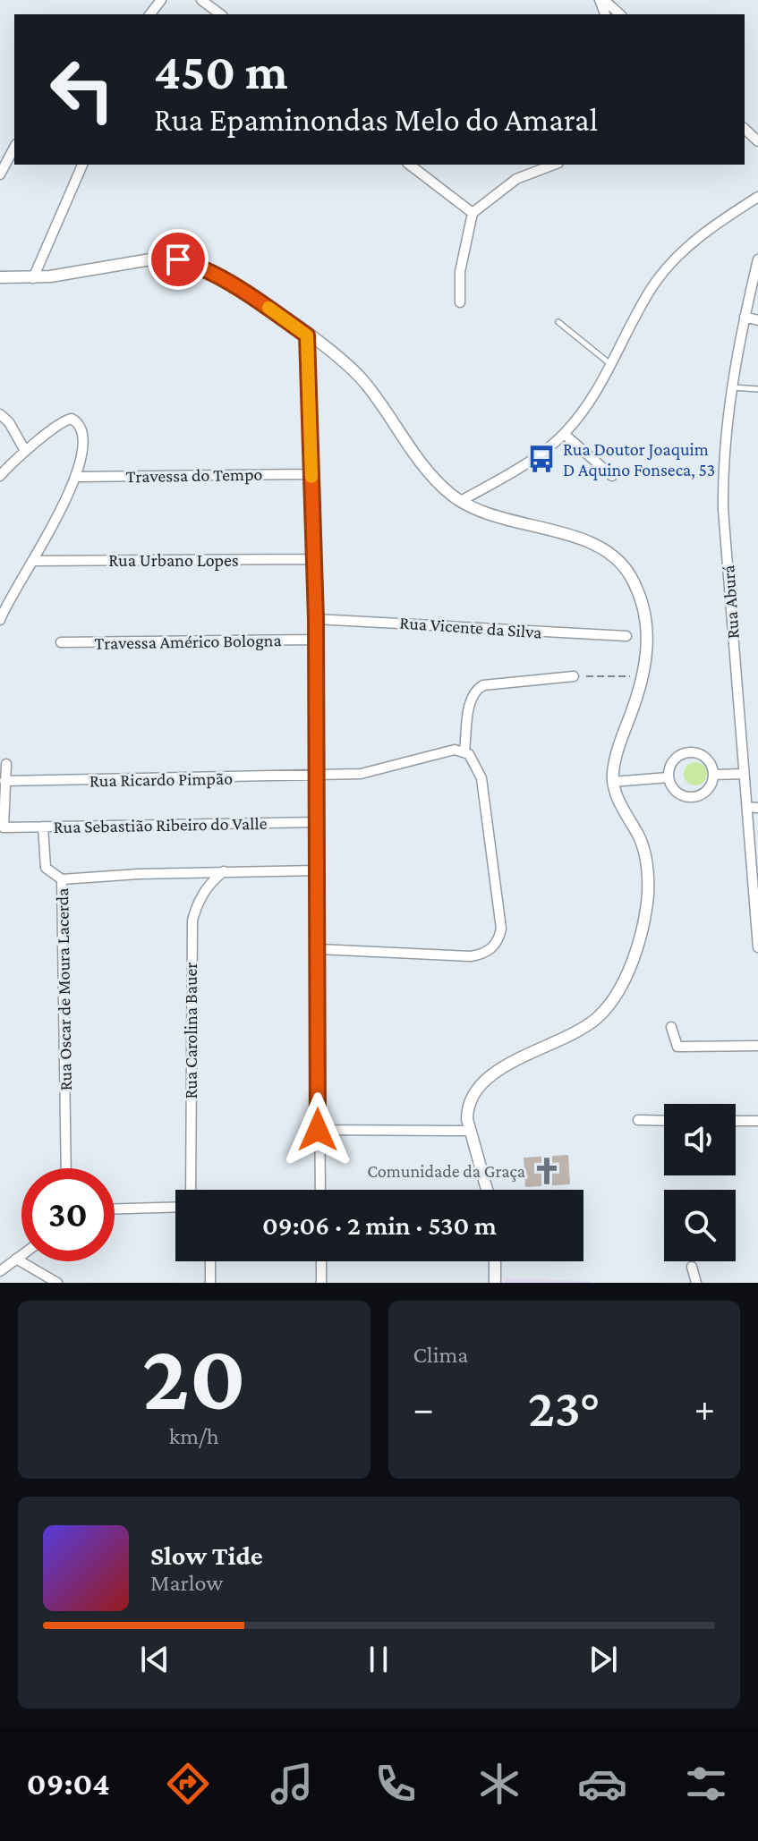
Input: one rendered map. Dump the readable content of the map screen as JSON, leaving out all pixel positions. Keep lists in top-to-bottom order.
{
  "streets": {
    "street": [
      "Travessa do Tempo",
      "Rua Urbano Lopes",
      "Rua Aburá",
      "Rua Vicente da Silva",
      "Travessa Américo Bologna",
      "Rua Ricardo Pimpão",
      "Rua Sebastião Ribeiro do Valle",
      "Rua Oscar de Moura Lacerda",
      "Rua Carolina Bauer"
    ]
  },
  "crossings": [
    ["Rua Oscar de Moura Lacerda", "Rua Carolina Bauer"]
  ],
  "places": {
    "bus stop": ["Rua Doutor Joaquim D Aquino Fonseca, 53"],
    "church": ["Comunidade da Graça"]
  },
  "page": {
    "turn": ["450 m", "Rua Epaminondas Melo do Amaral"],
    "limit": "30",
    "trip": "09:06 · 2 min · 530 m",
    "tile": [
      ["20", "km/h"],
      "Clima"
    ],
    "heat": ["−", "23°", "+"],
    "song": ["Slow Tide", "Marlow"],
    "tabs": "09:04"
  }
}
